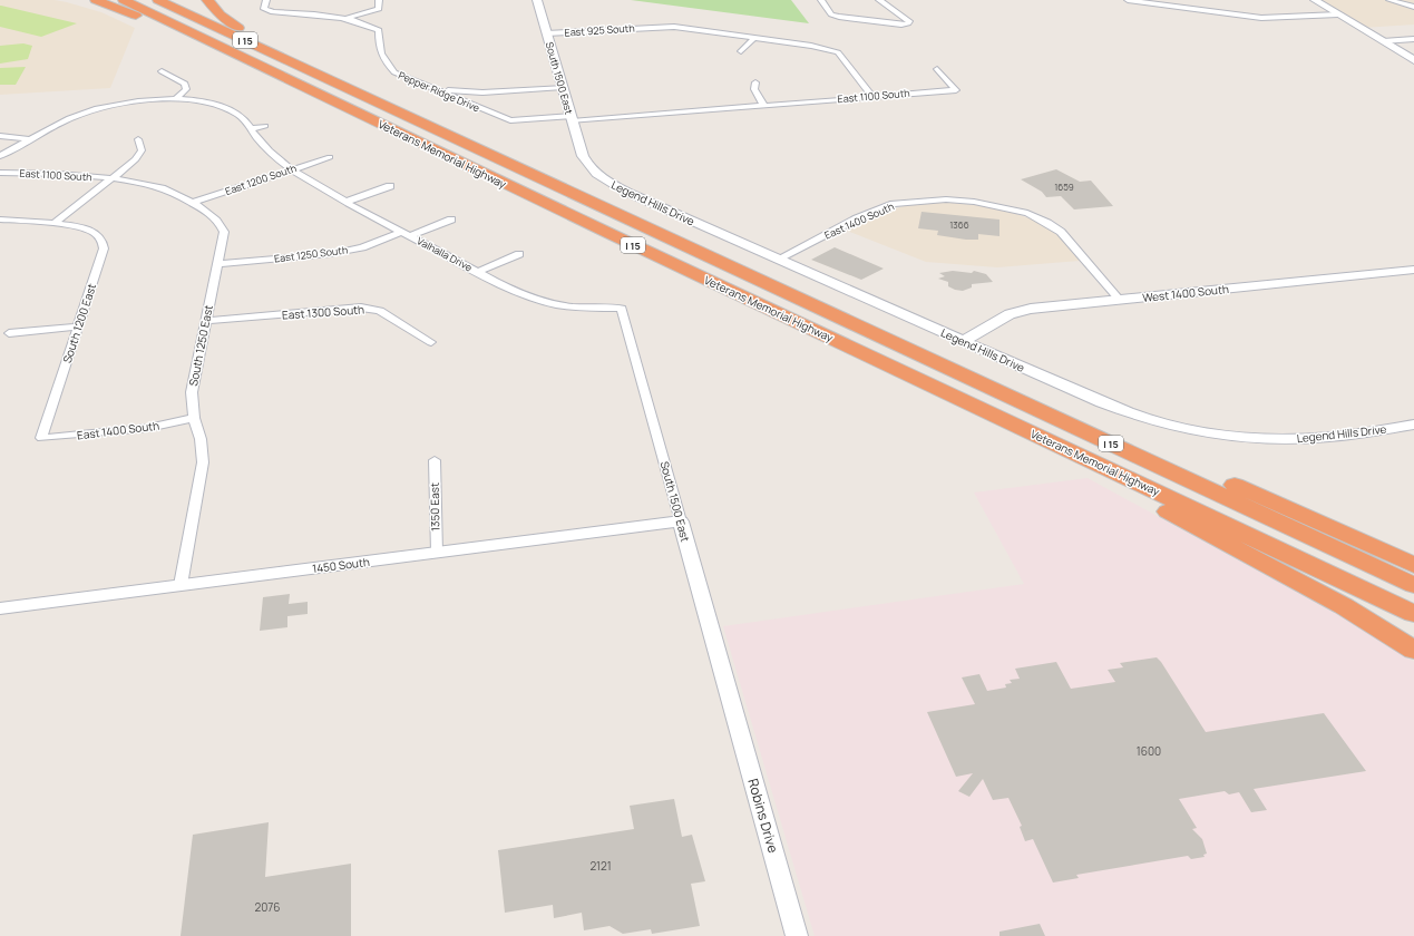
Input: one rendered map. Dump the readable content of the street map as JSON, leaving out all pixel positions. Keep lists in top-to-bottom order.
{
  "streets": {
    "highway": ["I 15", "Veterans Memorial Highway"],
    "street": [
      "East 925 South",
      "South 1500 East",
      "Pepper Ridge Drive",
      "East 1100 South",
      "East 1200 South",
      "Legend Hills Drive",
      "East 1400 South",
      "East 1250 South",
      "Valhalla Drive",
      "West 1400 South",
      "East 1300 South",
      "South 1200 East",
      "South 1250 East",
      "1350 East",
      "1450 South",
      "Robins Drive"
    ]
  },
  "crossings": [
    ["East 925 South", "South 1500 East"],
    ["East 925 South", "East 1100 South"],
    ["South 1500 East", "East 1100 South"],
    ["South 1500 East", "Legend Hills Drive"],
    ["South 1500 East", "Valhalla Drive"],
    ["South 1500 East", "1450 South"],
    ["South 1500 East", "Robins Drive"],
    ["Pepper Ridge Drive", "East 1100 South"],
    ["East 1100 South", "South 1250 East"],
    ["East 1200 South", "Valhalla Drive"],
    ["East 1200 South", "South 1250 East"],
    ["Legend Hills Drive", "East 1400 South"],
    ["Legend Hills Drive", "West 1400 South"],
    ["East 1400 South", "West 1400 South"],
    ["East 1400 South", "South 1200 East"],
    ["East 1400 South", "South 1250 East"],
    ["East 1250 South", "Valhalla Drive"],
    ["East 1250 South", "South 1250 East"],
    ["East 1300 South", "South 1250 East"],
    ["South 1250 East", "1450 South"],
    ["1350 East", "1450 South"]
  ],
  "house_numbers": [
    "1659",
    "1366",
    "1600",
    "2121",
    "2076"
  ]
}
